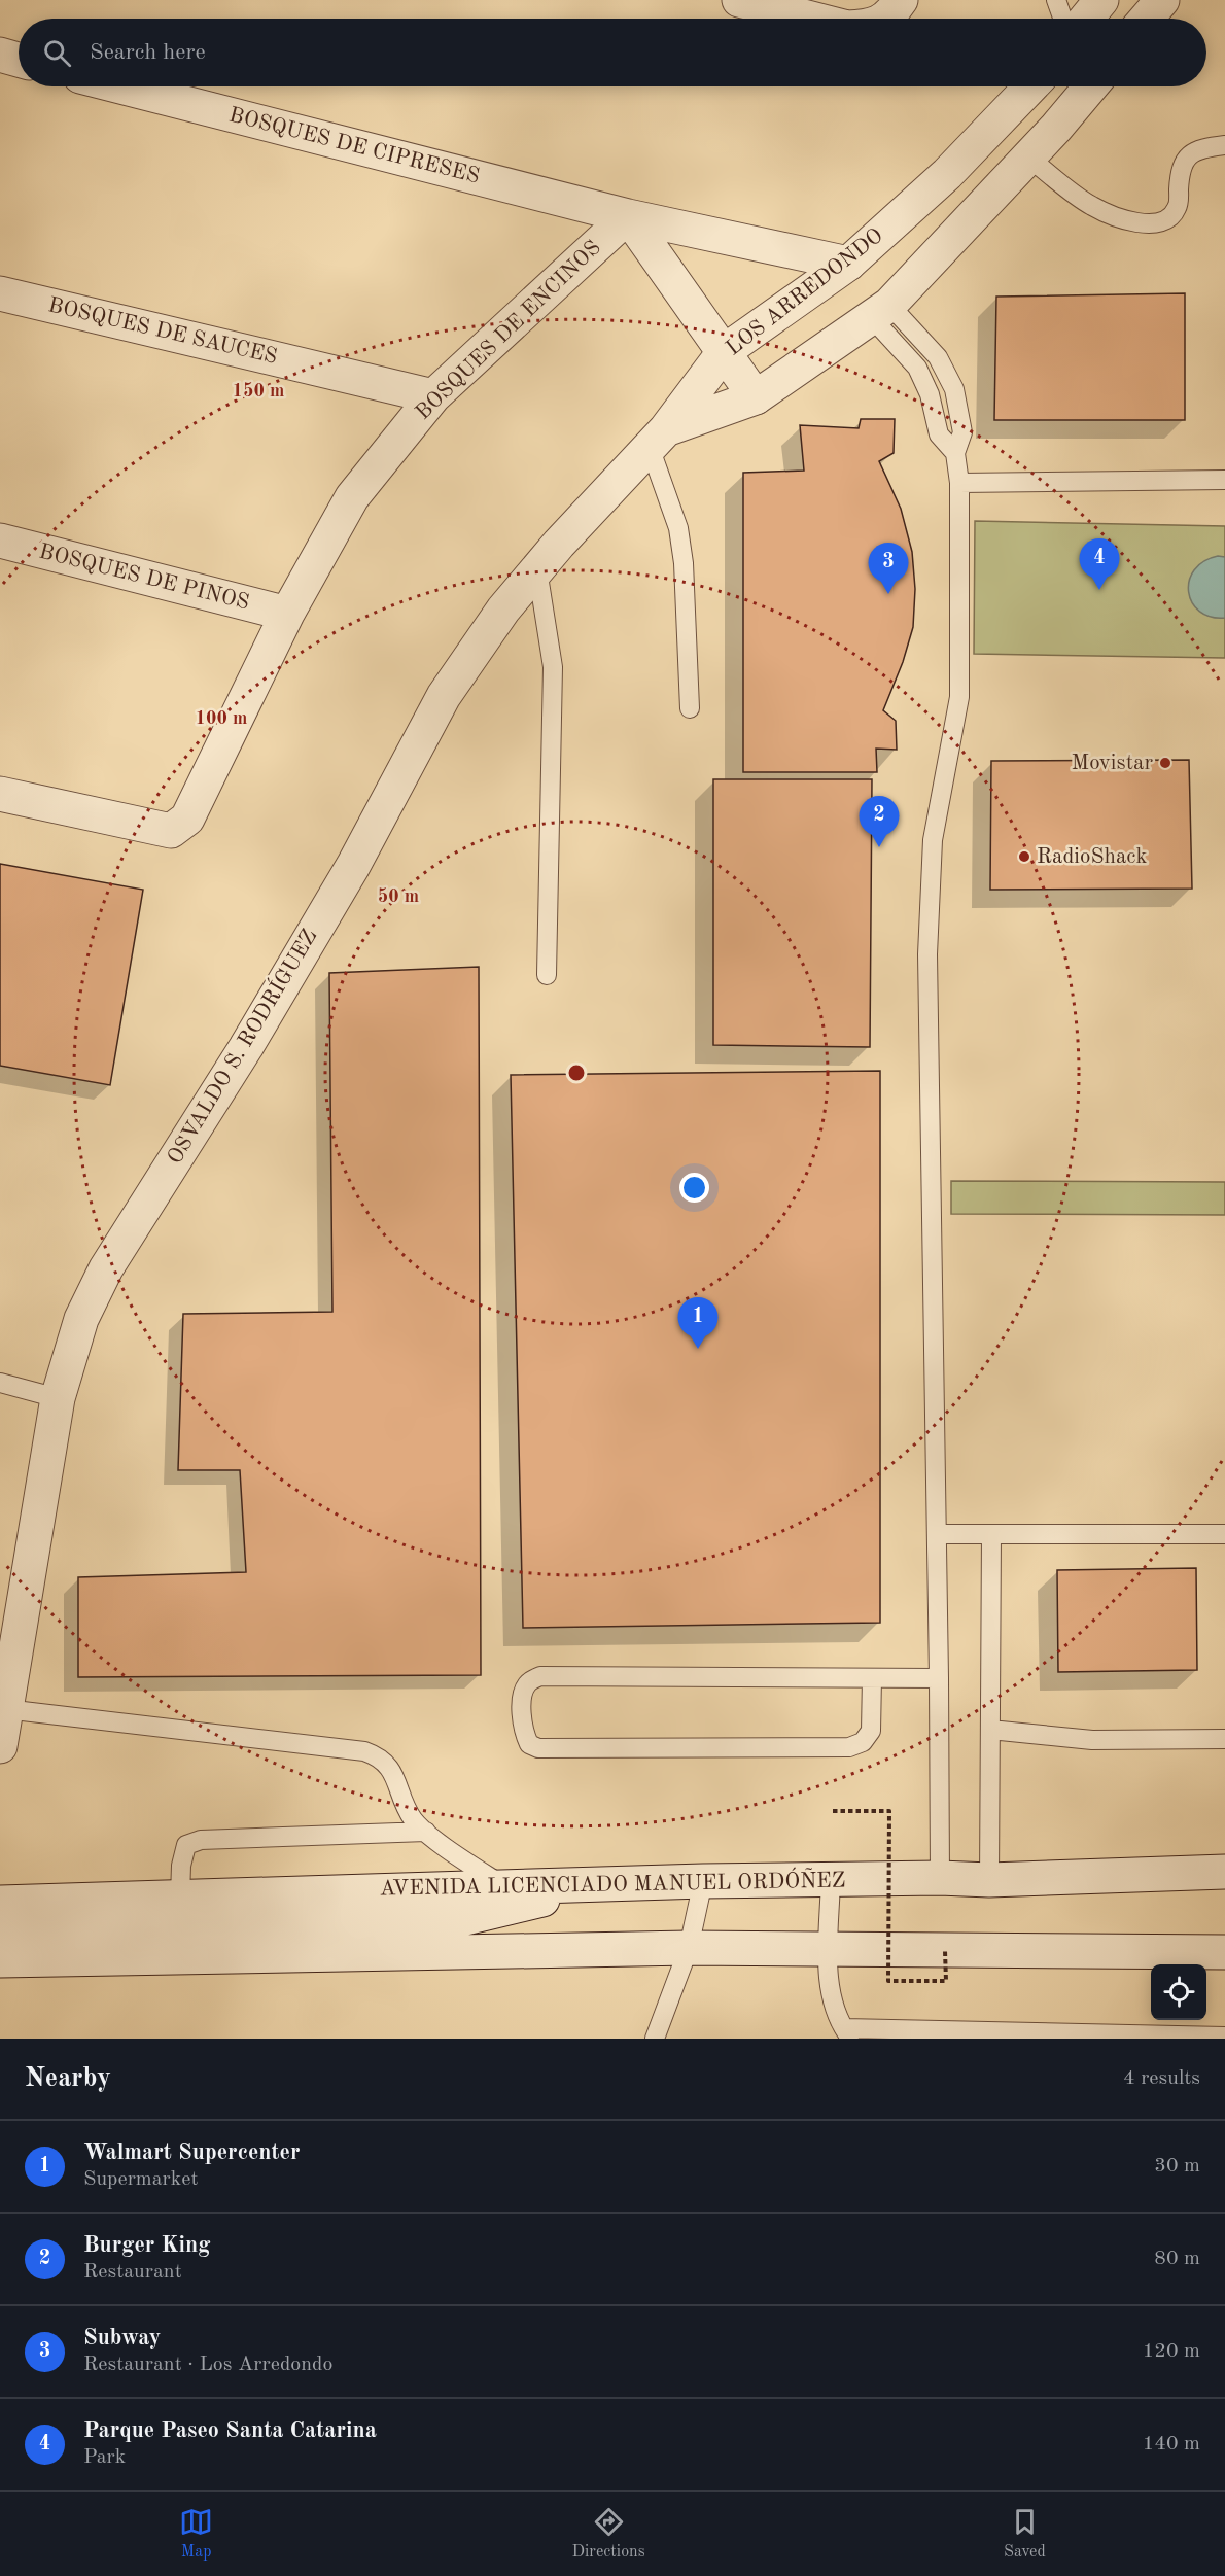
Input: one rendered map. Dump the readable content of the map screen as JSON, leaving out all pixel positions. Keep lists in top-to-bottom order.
{
  "streets": {
    "street": [
      "BOSQUES DE CIPRESES",
      "LOS ARREDONDO",
      "BOSQUES DE ENCINOS",
      "BOSQUES DE SAUCES",
      "BOSQUES DE PINOS",
      "OSVALDO S. RODRÍGUEZ",
      "AVENIDA LICENCIADO MANUEL ORDÓÑEZ"
    ]
  },
  "crossings": [
    ["BOSQUES DE CIPRESES", "LOS ARREDONDO"],
    ["BOSQUES DE CIPRESES", "BOSQUES DE ENCINOS"],
    ["LOS ARREDONDO", "OSVALDO S. RODRÍGUEZ"],
    ["BOSQUES DE ENCINOS", "BOSQUES DE SAUCES"],
    ["BOSQUES DE ENCINOS", "BOSQUES DE PINOS"]
  ],
  "places": ["Movistar", "RadioShack"],
  "page": {
    "search": "Search here",
    "pins": [
      "4",
      "3",
      "2",
      "1"
    ],
    "heading": ["Nearby", "4 results"],
    "list": [
      {
        "mark": "1",
        "name": "Walmart Supercenter",
        "note": "Supermarket",
        "value": "30 m"
      },
      {
        "mark": "2",
        "name": "Burger King",
        "note": "Restaurant",
        "value": "80 m"
      },
      {
        "mark": "3",
        "name": "Subway",
        "note": "Restaurant · Los Arredondo",
        "value": "120 m"
      },
      {
        "mark": "4",
        "name": "Parque Paseo Santa Catarina",
        "note": "Park",
        "value": "140 m"
      }
    ],
    "nav": ["Map", "Directions", "Saved"]
  },
  "rings": ["150 m", "100 m", "50 m"]
}
